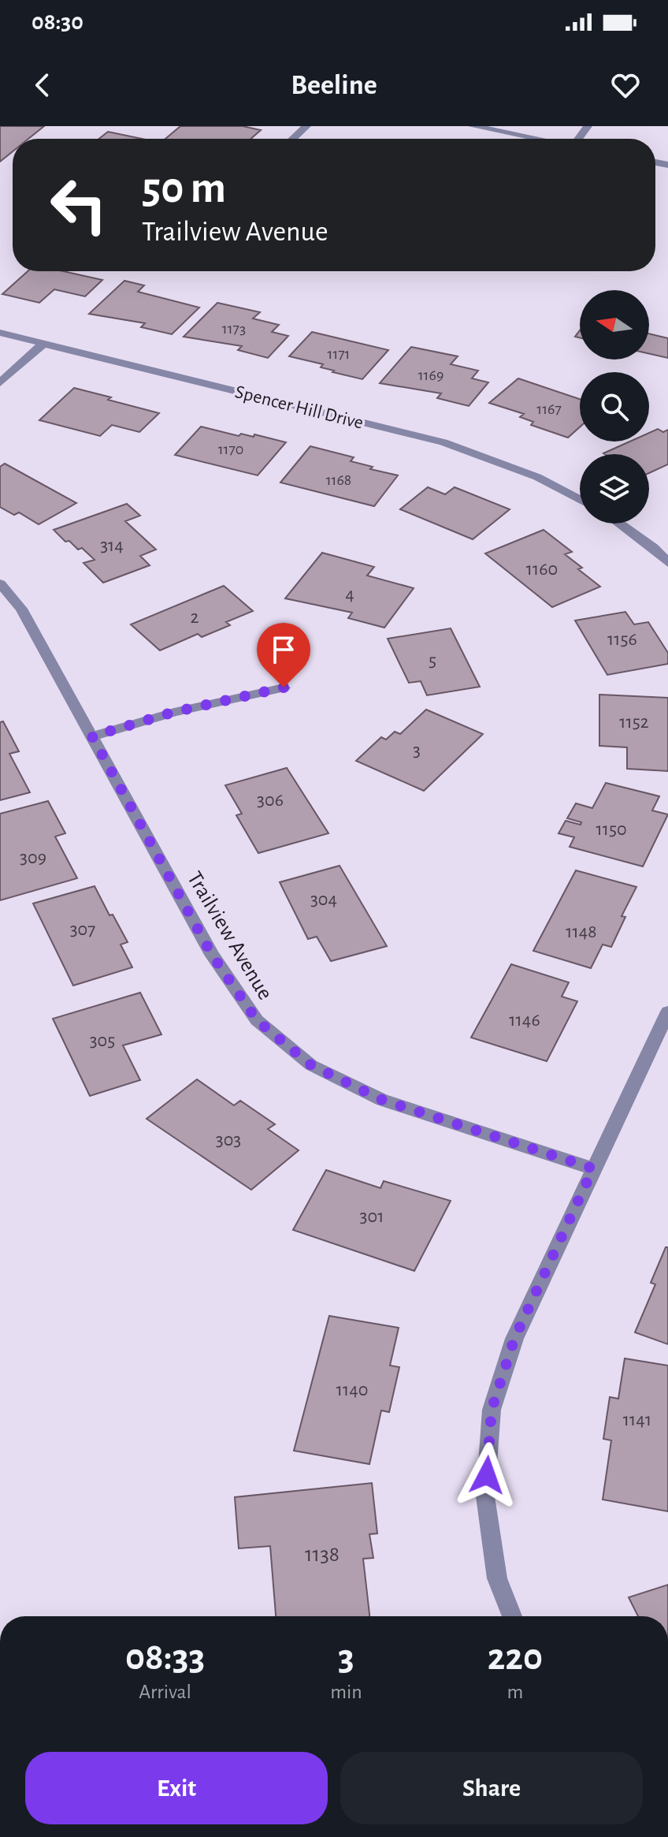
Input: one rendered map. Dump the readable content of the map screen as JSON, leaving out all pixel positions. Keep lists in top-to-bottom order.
{
  "streets": {
    "street": ["Spencer Hill Drive", "Trailview Avenue"]
  },
  "house_numbers": [
    "1173",
    "1171",
    "1169",
    "1167",
    "1170",
    "1168",
    "314",
    "1160",
    "4",
    "2",
    "1156",
    "5",
    "1152",
    "3",
    "306",
    "1150",
    "309",
    "304",
    "307",
    "1148",
    "1146",
    "305",
    "303",
    "301",
    "1140",
    "1141",
    "1138"
  ],
  "north": "left",
  "page": {
    "status": "08:30",
    "header": "Beeline",
    "turn": ["50 m", "Trailview Avenue"],
    "eta": [
      "08:33",
      "Arrival",
      "3",
      "min",
      "220",
      "m"
    ],
    "buttons": ["Exit", "Share"]
  }
}
